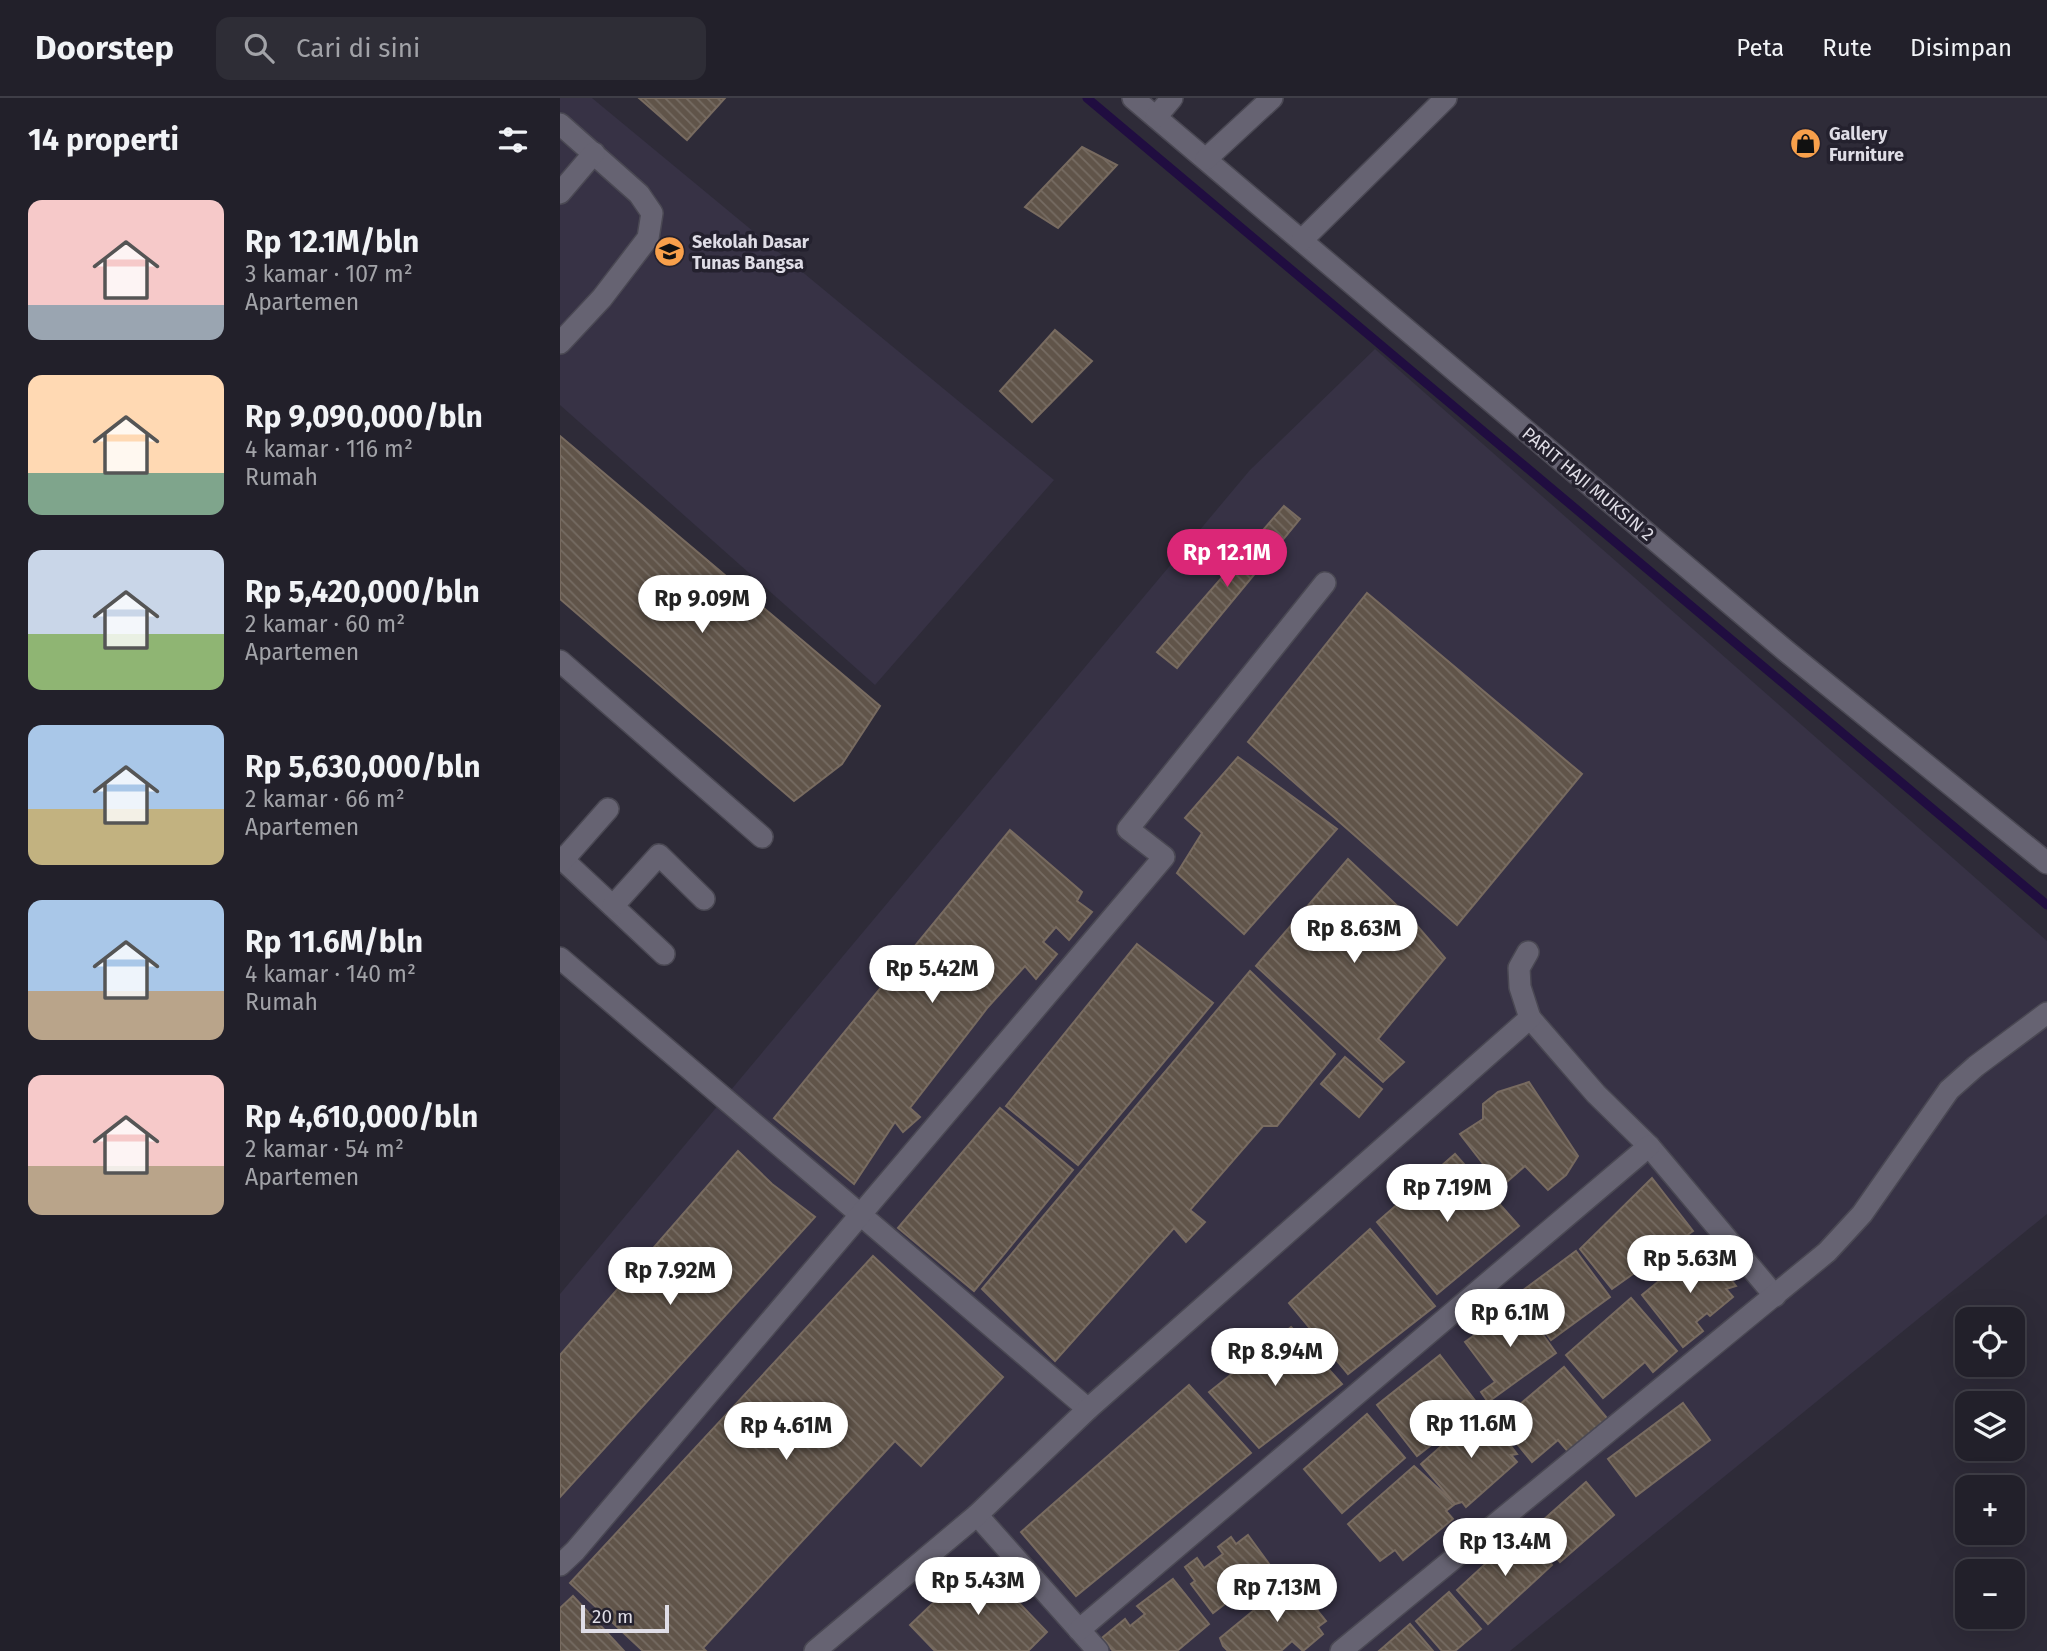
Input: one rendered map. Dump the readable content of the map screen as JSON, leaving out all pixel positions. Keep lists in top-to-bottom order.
{
  "streets": {
    "street": ["PARIT HAJI MUKSIN 2"]
  },
  "places": {
    "shop": ["Gallery Furniture"],
    "school or university": ["Sekolah Dasar Tunas Bangsa"]
  },
  "scale_bar": "20 m",
  "page": {
    "header": "Doorstep",
    "search": "Cari di sini",
    "nav": ["Peta", "Rute", "Disimpan"],
    "heading": "14 properti",
    "list": [
      {
        "name": "Rp 12.1M/bln",
        "note": "3 kamar · 107 m² · Apartemen"
      },
      {
        "name": "Rp 9,090,000/bln",
        "note": "4 kamar · 116 m² · Rumah"
      },
      {
        "name": "Rp 5,420,000/bln",
        "note": "2 kamar · 60 m² · Apartemen"
      },
      {
        "name": "Rp 5,630,000/bln",
        "note": "2 kamar · 66 m² · Apartemen"
      },
      {
        "name": "Rp 11.6M/bln",
        "note": "4 kamar · 140 m² · Rumah"
      },
      {
        "name": "Rp 4,610,000/bln",
        "note": "2 kamar · 54 m² · Apartemen"
      }
    ],
    "price": [
      "Rp 12.1M",
      "Rp 9.09M",
      "Rp 8.63M",
      "Rp 5.42M",
      "Rp 7.19M",
      "Rp 5.63M",
      "Rp 7.92M",
      "Rp 6.1M",
      "Rp 8.94M",
      "Rp 11.6M",
      "Rp 4.61M",
      "Rp 13.4M",
      "Rp 5.43M",
      "Rp 7.13M"
    ],
    "map_buttons": ["+", "−"],
    "scale": "20 m"
  }
}
